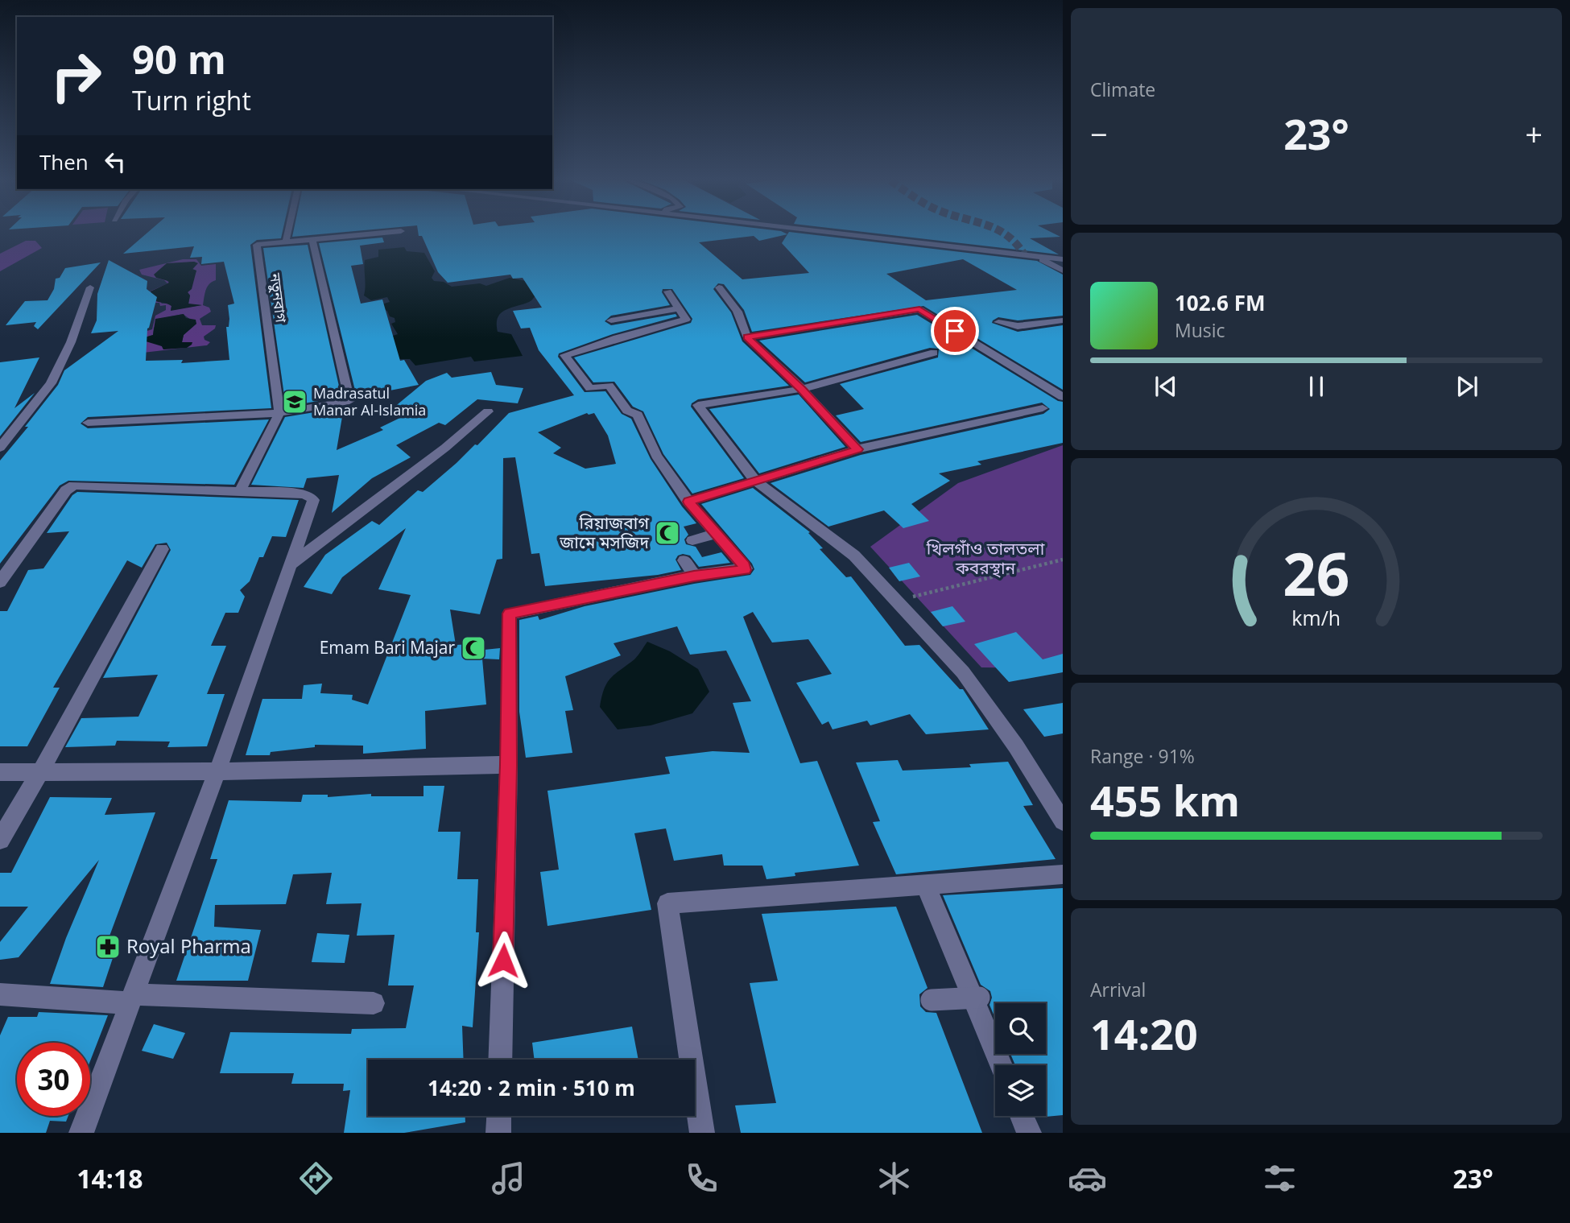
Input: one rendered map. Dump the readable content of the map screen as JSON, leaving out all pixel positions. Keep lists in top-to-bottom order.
{
  "streets": {
    "street": ["নতুনবাগ"]
  },
  "parks": ["খিলগাঁও তালতলা কবরস্থান"],
  "places": {
    "school or university": ["Madrasatul Manar Al-Islamia"],
    "mosque": ["রিয়াজবাগ জামে মসজিদ", "Emam Bari Majar"],
    "pharmacy": ["Royal Pharma"]
  },
  "page": {
    "tile": [
      "Climate",
      ["Range · 91%", "455 km"],
      ["Arrival", "14:20"]
    ],
    "turn": ["90 m", "Turn right"],
    "heat": ["−", "23°", "+"],
    "then": "Then",
    "song": ["102.6 FM", "Music"],
    "limit": "30",
    "trip": "14:20 · 2 min · 510 m",
    "tabs": ["14:18", "23°"],
    "gauge": ["26", "km/h"]
  }
}
